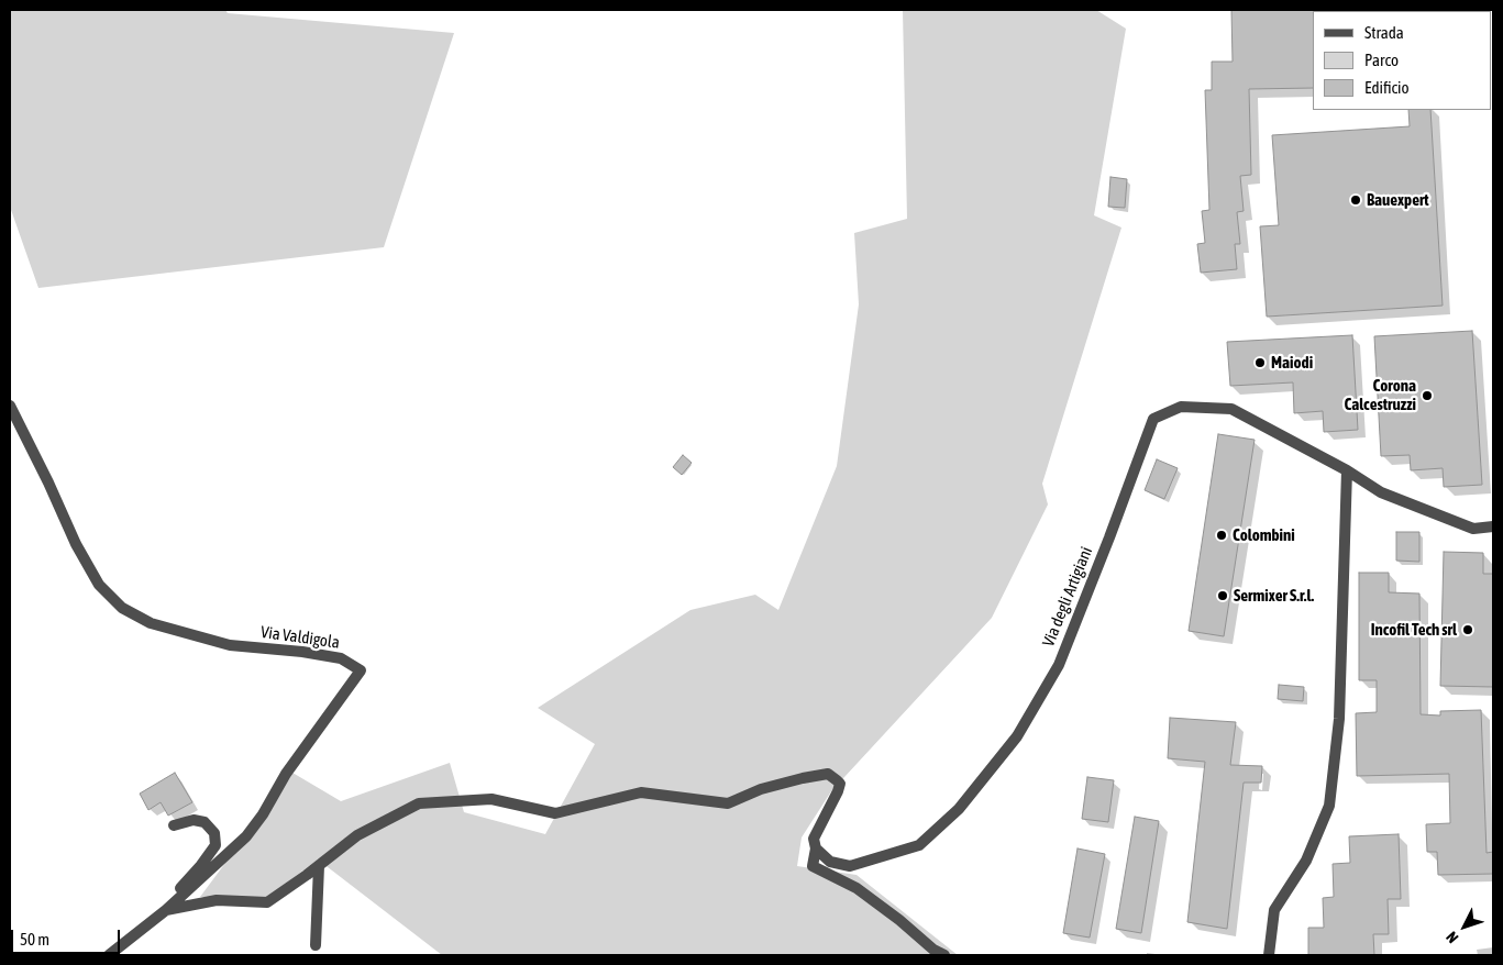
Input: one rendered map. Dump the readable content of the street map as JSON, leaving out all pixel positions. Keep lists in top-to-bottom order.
{
  "streets": {
    "street": ["Via degli Artigiani", "Via Valdigola"]
  },
  "places": [
    "Bauexpert",
    "Maiodi",
    "Corona Calcestruzzi",
    "Colombini",
    "Sermixer S.r.l.",
    "Incofil Tech srl"
  ],
  "legend": ["Strada", "Parco", "Edificio"],
  "scale_bar": "50 m",
  "north": "bottom left"
}
